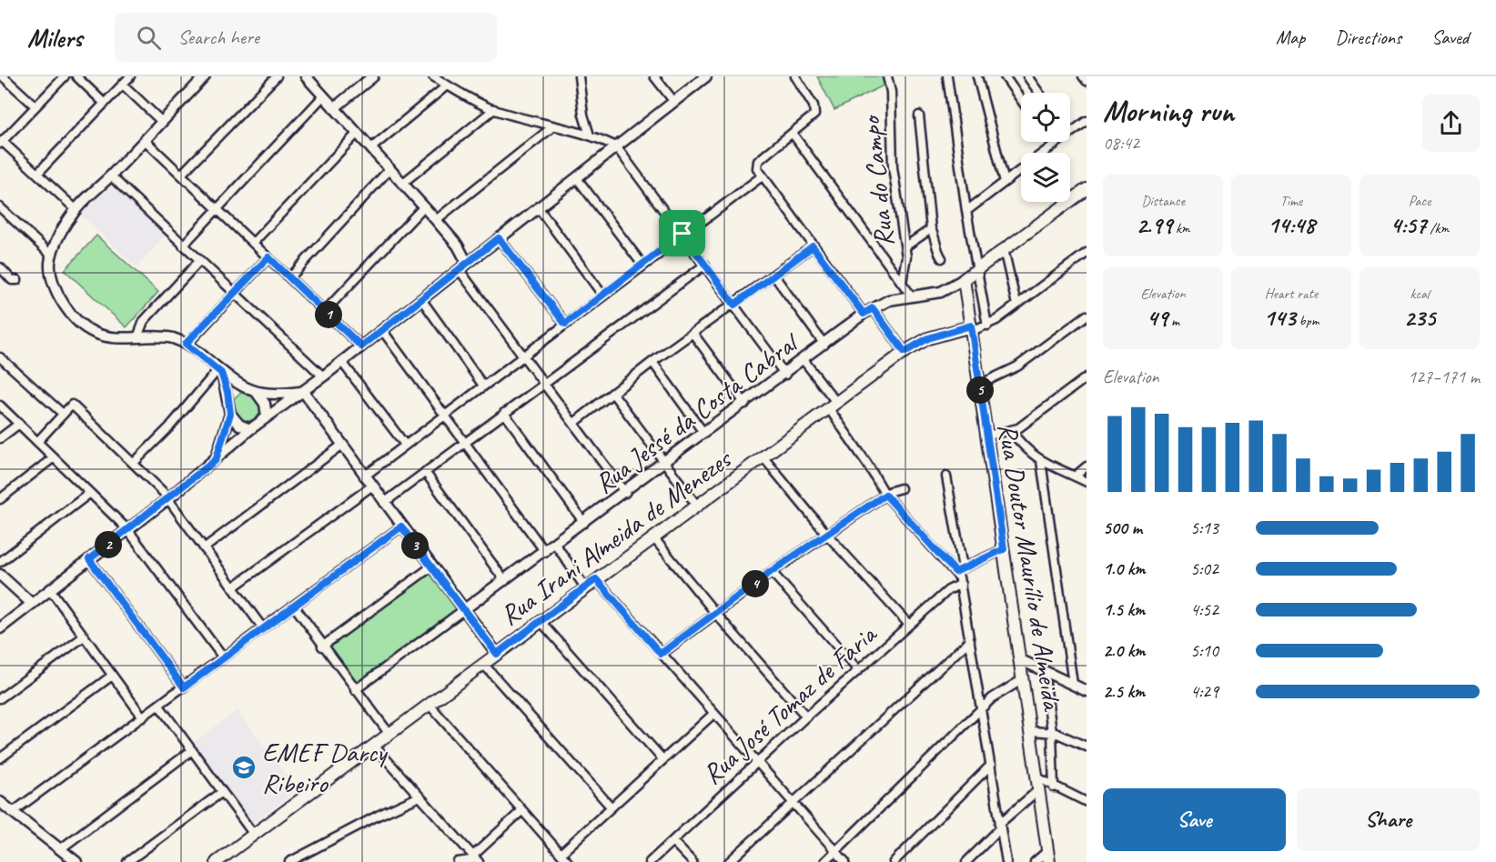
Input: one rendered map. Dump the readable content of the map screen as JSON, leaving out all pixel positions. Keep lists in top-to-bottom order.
{
  "streets": {
    "main road": ["Rua Irani Almeida de Menezes", "Rua Doutor Maurílio de Almeida"],
    "street": ["Rua do Campo", "Rua Jessé da Costa Cabral", "Rua José Tomaz de Faria"]
  },
  "crossings": [
    ["Rua Jessé da Costa Cabral", "Rua Doutor Maurílio de Almeida"],
    ["Rua Irani Almeida de Menezes", "Rua Doutor Maurílio de Almeida"]
  ],
  "places": {
    "school or university": ["EMEF Darcy Ribeiro"]
  },
  "page": {
    "header": "Milers",
    "search": "Search here",
    "nav": ["Map", "Directions", "Saved"],
    "heading": ["Morning run", "08:42"],
    "stats": [
      ["Distance", "2.99 km"],
      ["Time", "14:48"],
      ["Pace", "4:57 /km"],
      ["Elevation", "49 m"],
      ["Heart rate", "143 bpm"],
      ["kcal", "235"]
    ],
    "pins": [
      "1",
      "5",
      "2",
      "3",
      "4"
    ],
    "chart": ["Elevation", "127–171 m"],
    "list": [
      {
        "name": "500 m",
        "note": "5:13"
      },
      {
        "name": "1.0 km",
        "note": "5:02"
      },
      {
        "name": "1.5 km",
        "note": "4:52"
      },
      {
        "name": "2.0 km",
        "note": "5:10"
      },
      {
        "name": "2.5 km",
        "note": "4:29"
      }
    ],
    "buttons": ["Save", "Share"]
  }
}
